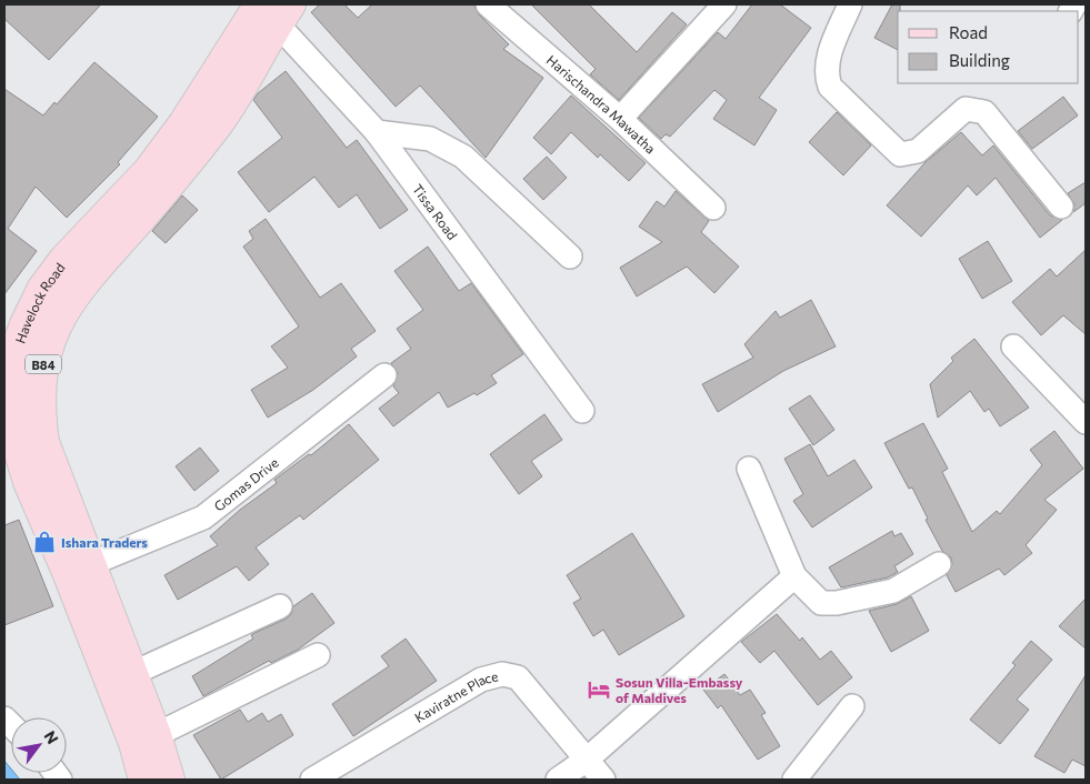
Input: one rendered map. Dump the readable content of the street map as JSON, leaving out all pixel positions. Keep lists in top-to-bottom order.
{
  "streets": {
    "main road": ["Havelock Road", "B84"],
    "street": [
      "Harischandra Mawatha",
      "Tissa Road",
      "Gomas Drive",
      "Kaviratne Place"
    ]
  },
  "crossings": [
    ["Tissa Road", "Havelock Road"],
    ["Havelock Road", "Gomas Drive"]
  ],
  "places": {
    "shop": ["Ishara Traders"],
    "hotel": ["Sosun Villa-Embassy of Maldives"]
  },
  "legend": ["Road", "Building"],
  "north": "top right"
}
